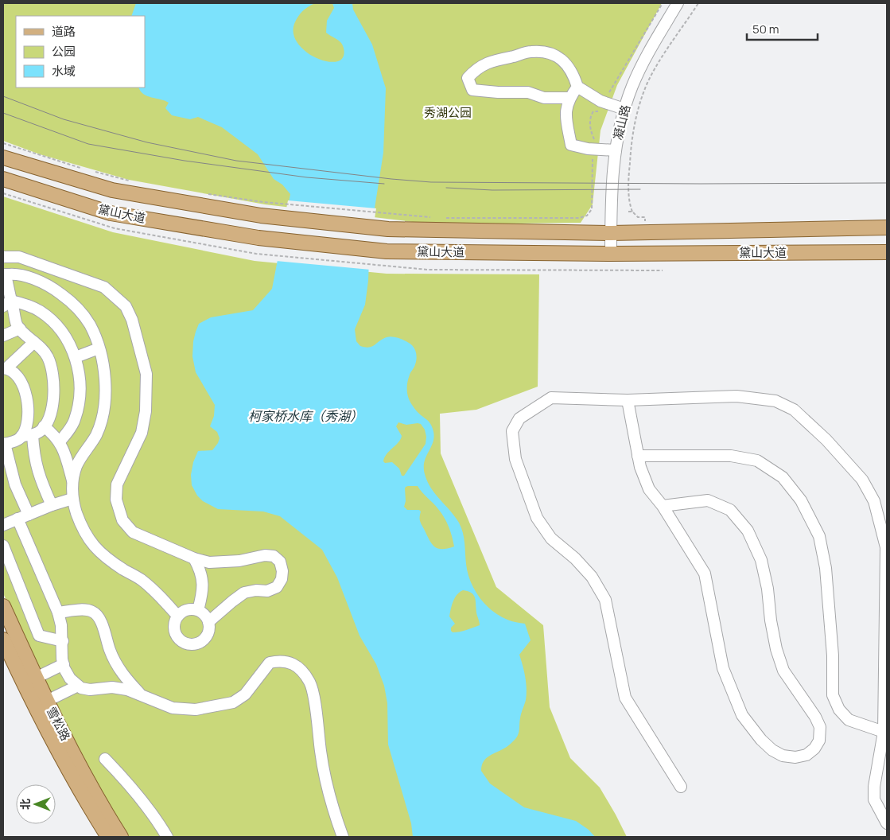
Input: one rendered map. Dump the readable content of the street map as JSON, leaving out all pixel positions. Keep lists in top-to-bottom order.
{
  "streets": {
    "main road": ["黛山大道", "雪松路"],
    "street": ["凝山路"]
  },
  "crossings": [
    ["凝山路", "黛山大道"]
  ],
  "water": ["柯家桥水库（秀湖）"],
  "parks": ["秀湖公园"],
  "legend": ["道路", "公园", "水域"],
  "scale_bar": "50 m",
  "north": "left"
}
